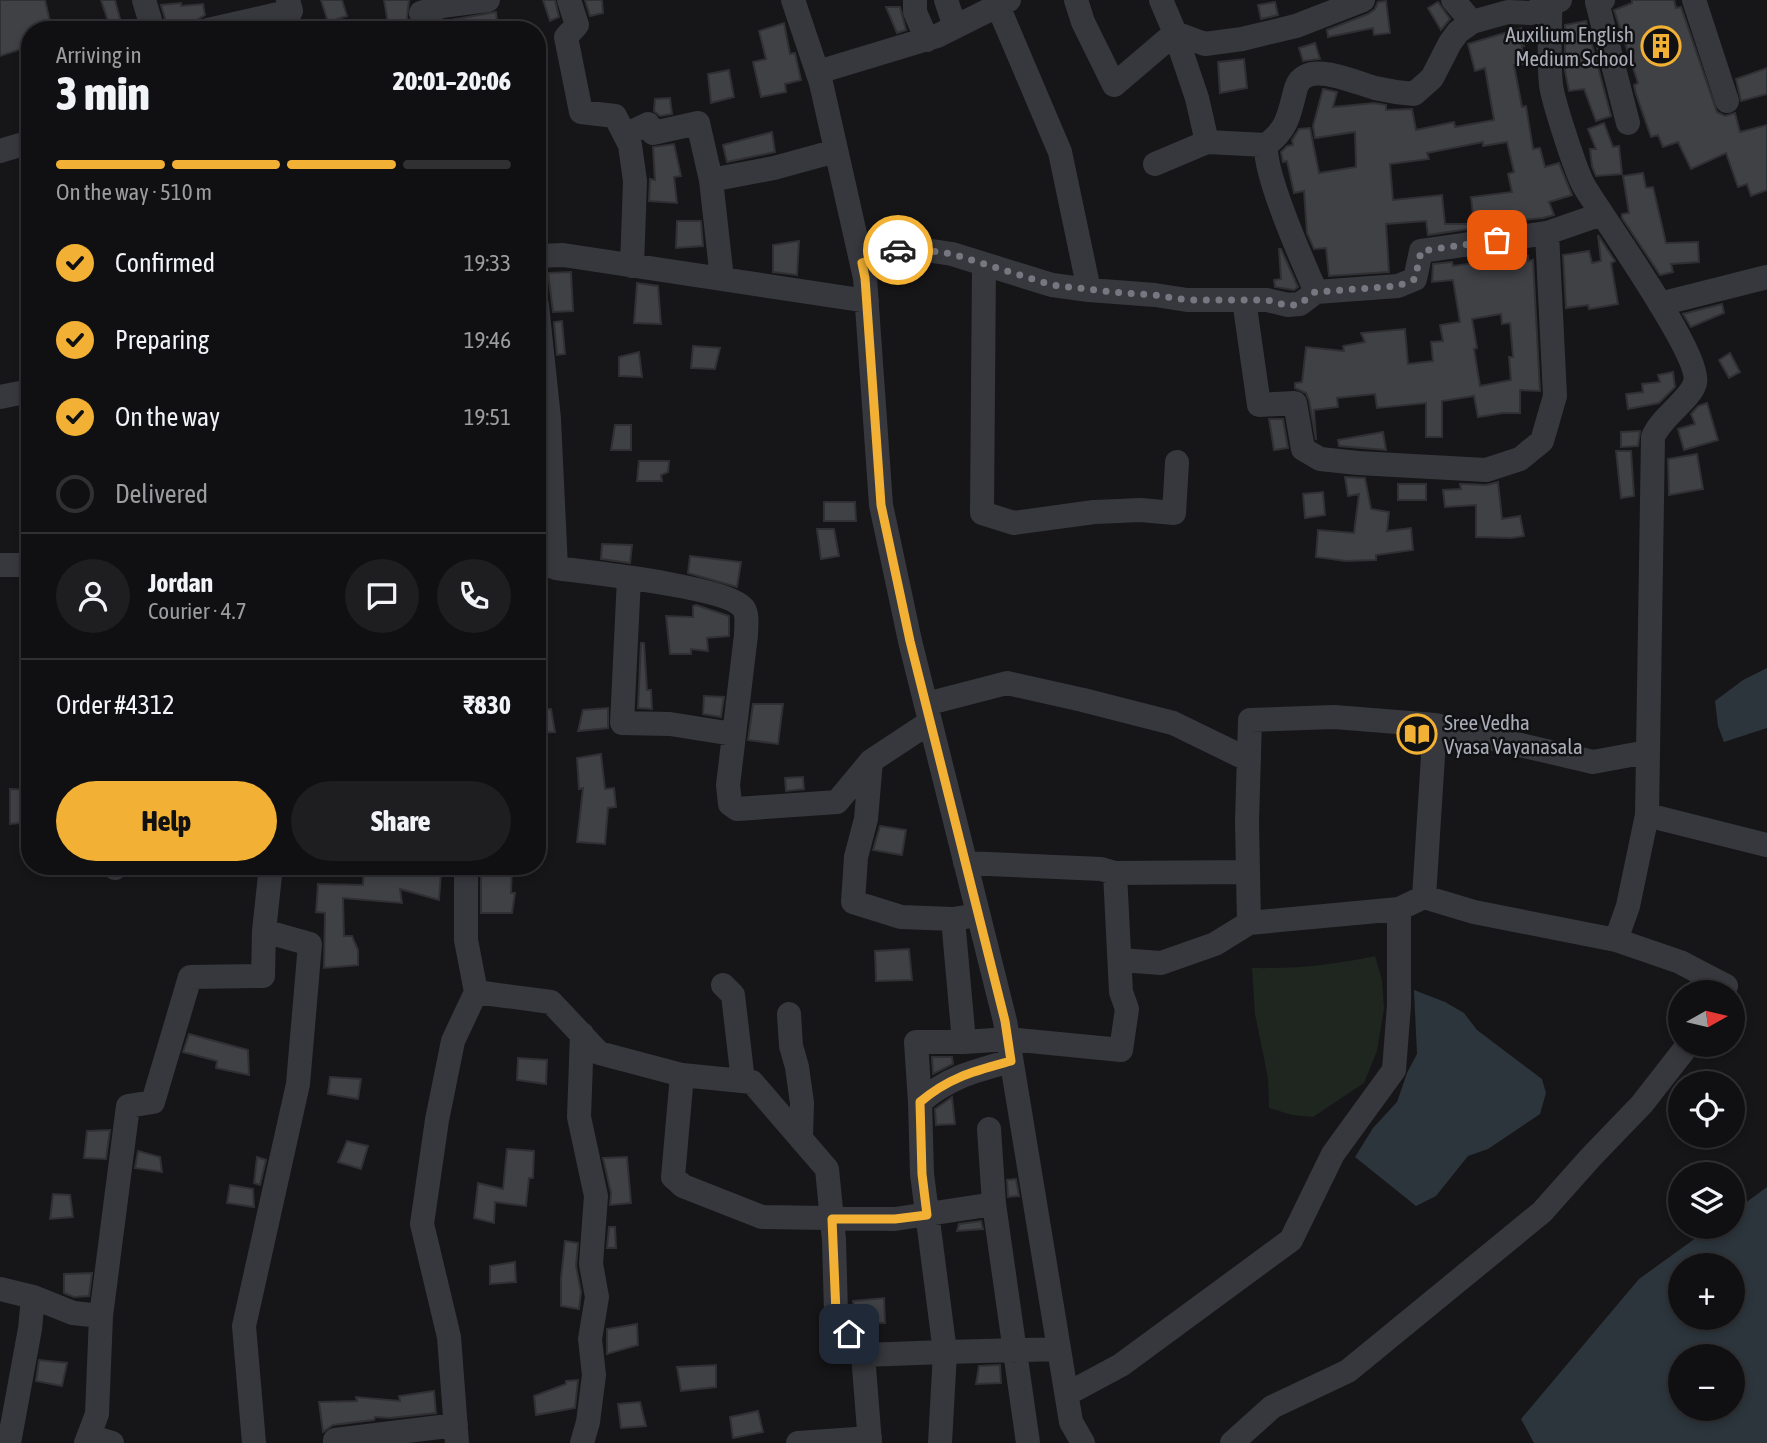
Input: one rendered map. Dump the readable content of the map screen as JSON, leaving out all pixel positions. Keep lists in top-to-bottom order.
{
  "places": {
    "building": ["Auxilium English Medium School"],
    "library": ["Sree Vedha Vyasa Vayanasala"]
  },
  "north": "right",
  "page": {
    "heading": ["3 min", "Arriving in", "20:01–20:06"],
    "panel": [
      "Jordan",
      "Courier · 4.7",
      "Order #4312",
      "₹830"
    ],
    "bar": "On the way · 510 m",
    "list": [
      ["Confirmed", "19:33"],
      ["Preparing", "19:46"],
      ["On the way", "19:51"],
      "Delivered"
    ],
    "buttons": ["Help", "Share"],
    "map_buttons": ["+", "−"]
  }
}
